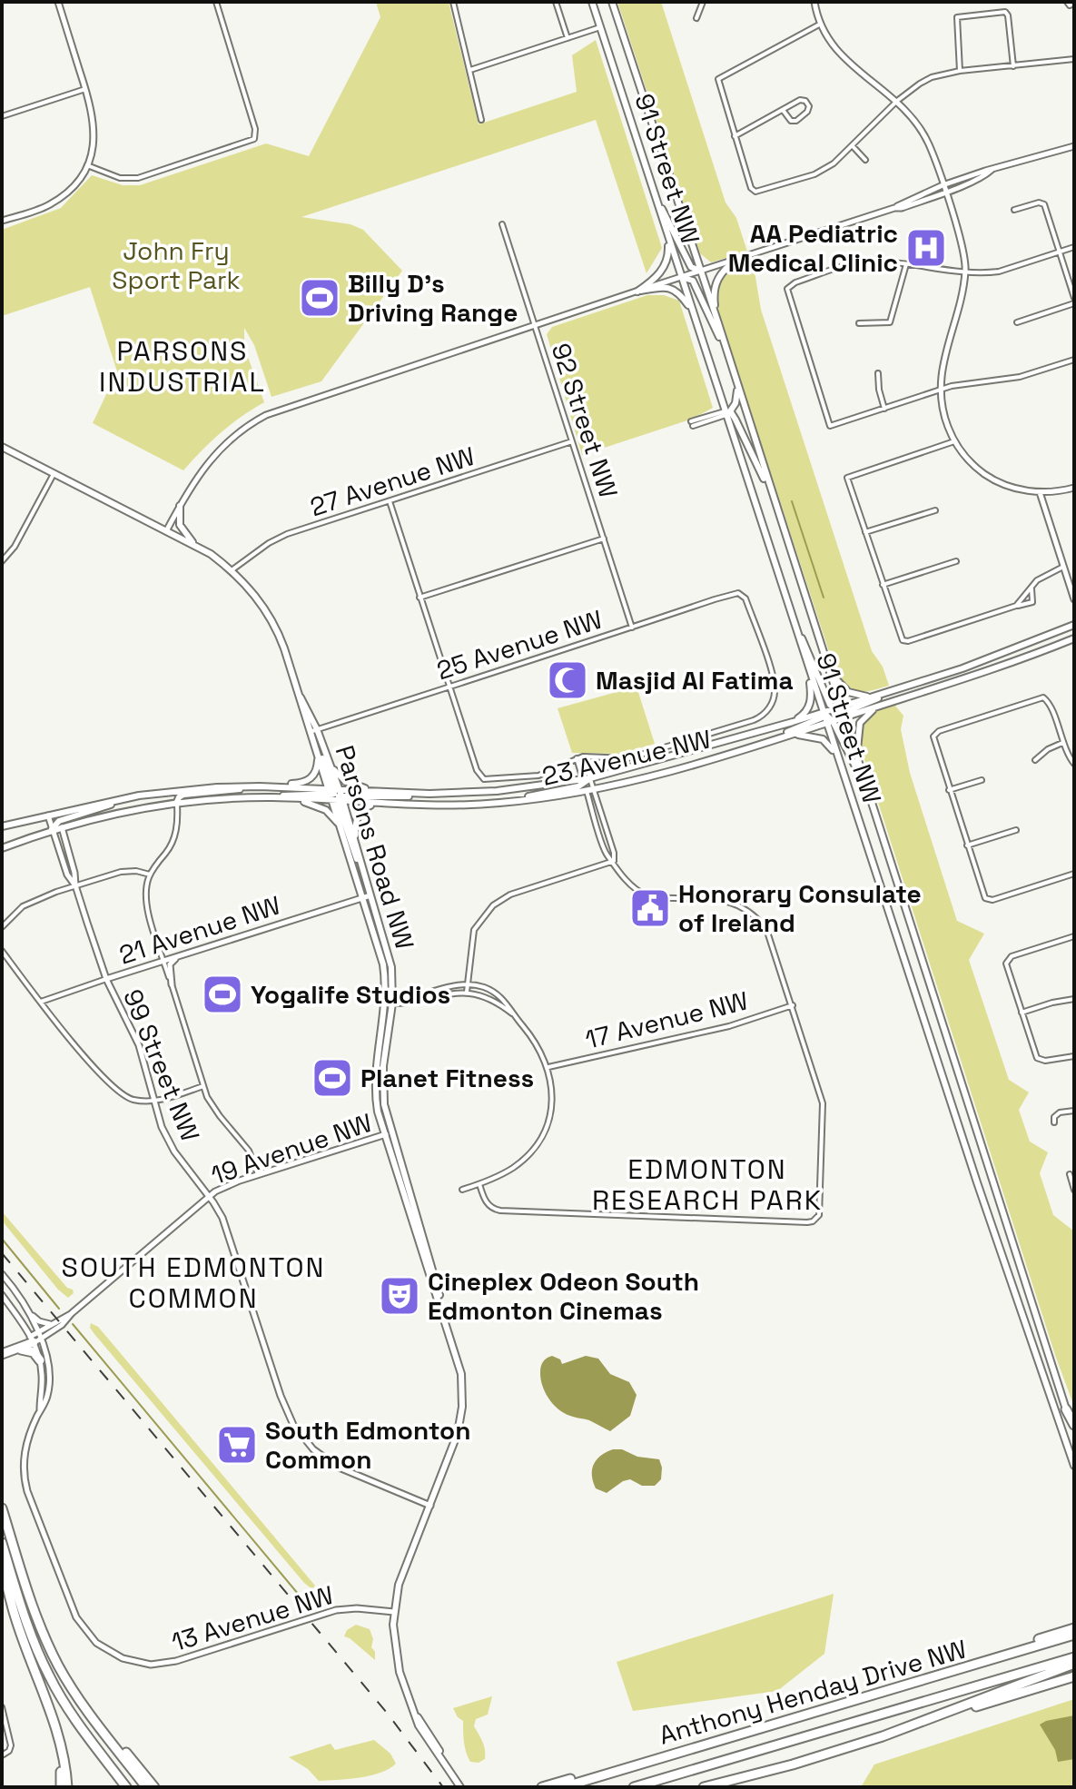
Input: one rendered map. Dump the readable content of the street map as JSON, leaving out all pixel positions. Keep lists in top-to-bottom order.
{
  "streets": {
    "highway": ["Anthony Henday Drive NW"],
    "main road": ["91 Street NW", "23 Avenue NW", "Parsons Road NW"],
    "street": [
      "92 Street NW",
      "27 Avenue NW",
      "25 Avenue NW",
      "21 Avenue NW",
      "17 Avenue NW",
      "99 Street NW",
      "19 Avenue NW",
      "13 Avenue NW"
    ]
  },
  "crossings": [
    ["91 Street NW", "23 Avenue NW"],
    ["92 Street NW", "27 Avenue NW"],
    ["92 Street NW", "25 Avenue NW"],
    ["27 Avenue NW", "Parsons Road NW"],
    ["25 Avenue NW", "23 Avenue NW"],
    ["25 Avenue NW", "Parsons Road NW"],
    ["23 Avenue NW", "Parsons Road NW"],
    ["23 Avenue NW", "99 Street NW"],
    ["Parsons Road NW", "21 Avenue NW"],
    ["Parsons Road NW", "99 Street NW"],
    ["Parsons Road NW", "19 Avenue NW"],
    ["Parsons Road NW", "13 Avenue NW"],
    ["21 Avenue NW", "99 Street NW"],
    ["99 Street NW", "19 Avenue NW"]
  ],
  "districts": ["PARSONS INDUSTRIAL", "EDMONTON RESEARCH PARK", "SOUTH EDMONTON COMMON"],
  "parks": ["John Fry Sport Park"],
  "places": {
    "hospital": ["AA Pediatric Medical Clinic"],
    "sports": ["Billy D's Driving Range", "Yogalife Studios", "Planet Fitness"],
    "mosque": ["Masjid Al Fatima"],
    "public building": ["Honorary Consulate of Ireland"],
    "theatre": ["Cineplex Odeon South Edmonton Cinemas"],
    "supermarket": ["South Edmonton Common"]
  }
}
